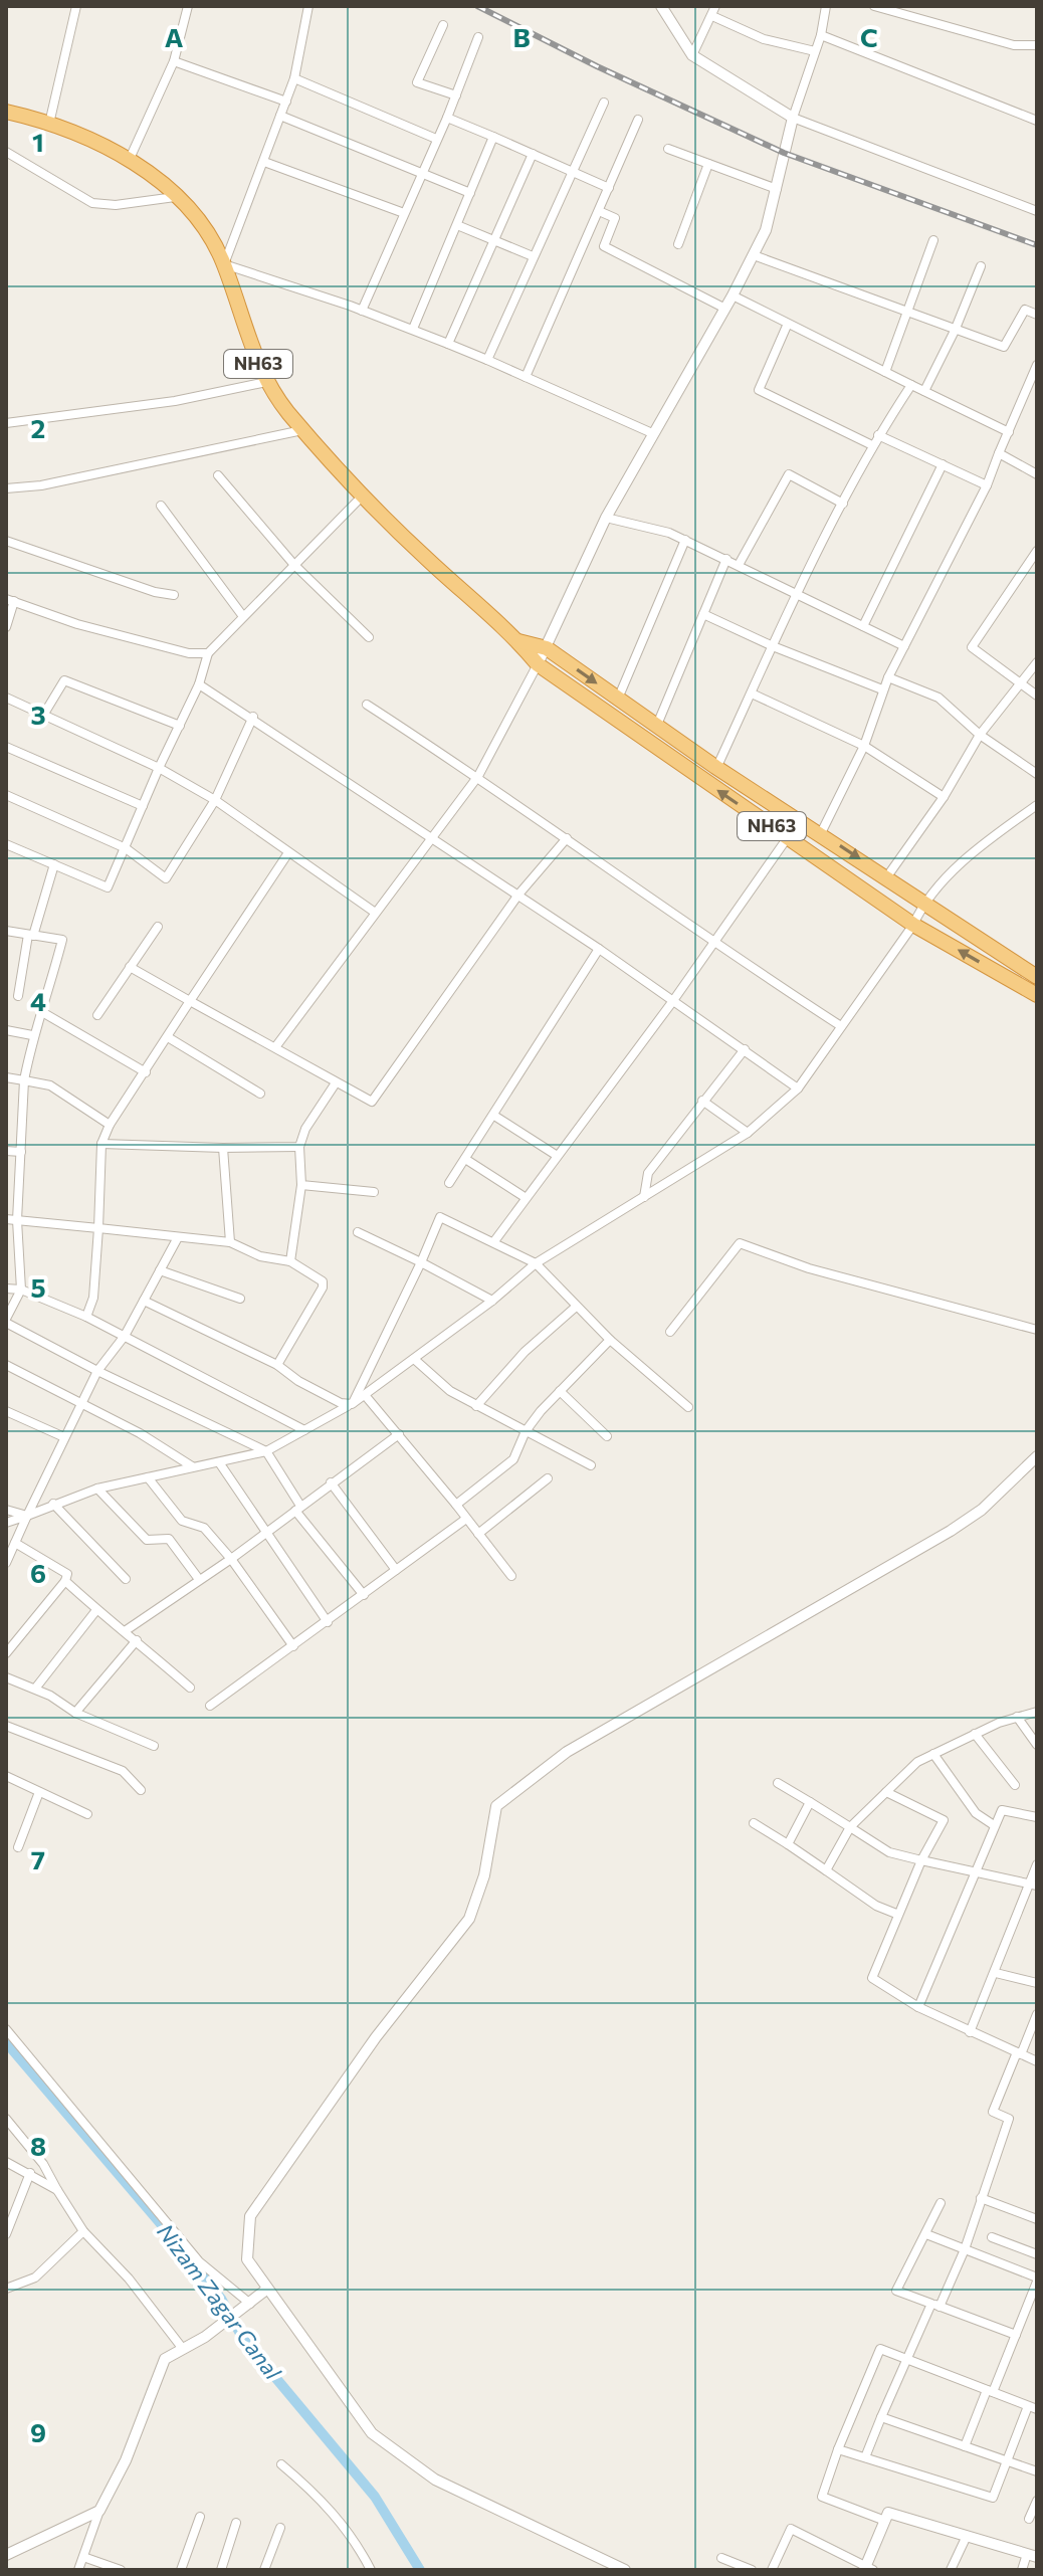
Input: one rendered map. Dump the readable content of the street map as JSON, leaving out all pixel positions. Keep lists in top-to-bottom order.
{
  "streets": {
    "highway": ["NH63"]
  },
  "water": ["Nizam Zagar Canal"],
  "grid": {
    "columns": ["A", "B", "C"],
    "rows": [
      "1",
      "2",
      "3",
      "4",
      "5",
      "6",
      "7",
      "8",
      "9"
    ]
  }
}
